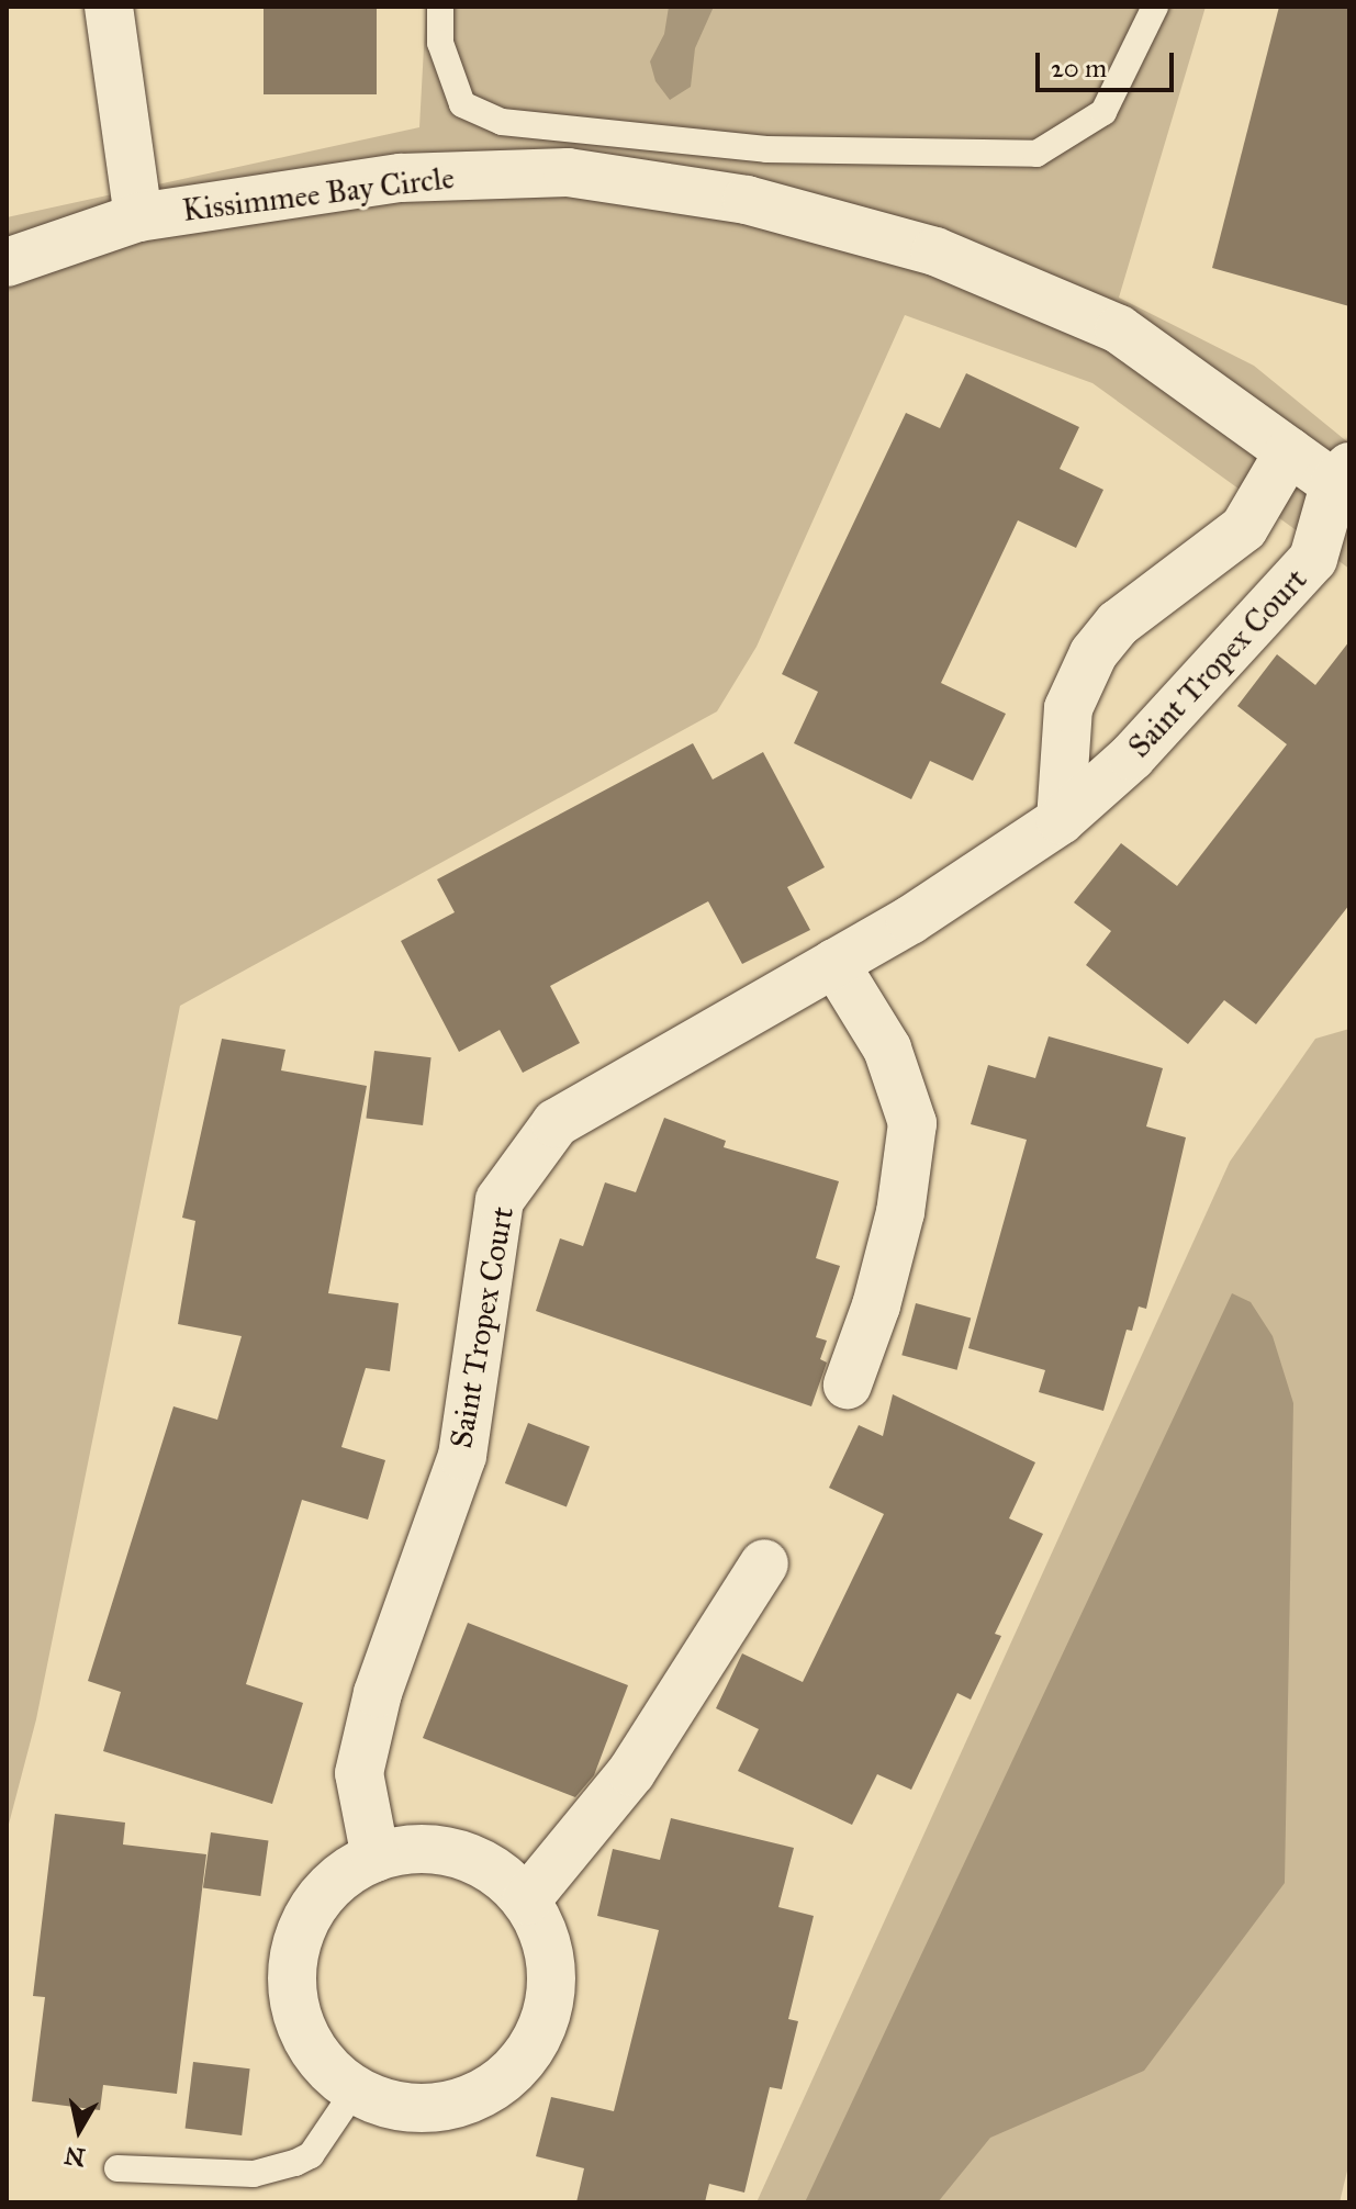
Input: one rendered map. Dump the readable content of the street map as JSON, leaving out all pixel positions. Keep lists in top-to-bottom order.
{
  "streets": {
    "street": ["Kissimmee Bay Circle", "Saint Tropex Court"]
  },
  "crossings": [
    ["Kissimmee Bay Circle", "Saint Tropex Court"]
  ],
  "scale_bar": "20 m",
  "north": "bottom"
}
